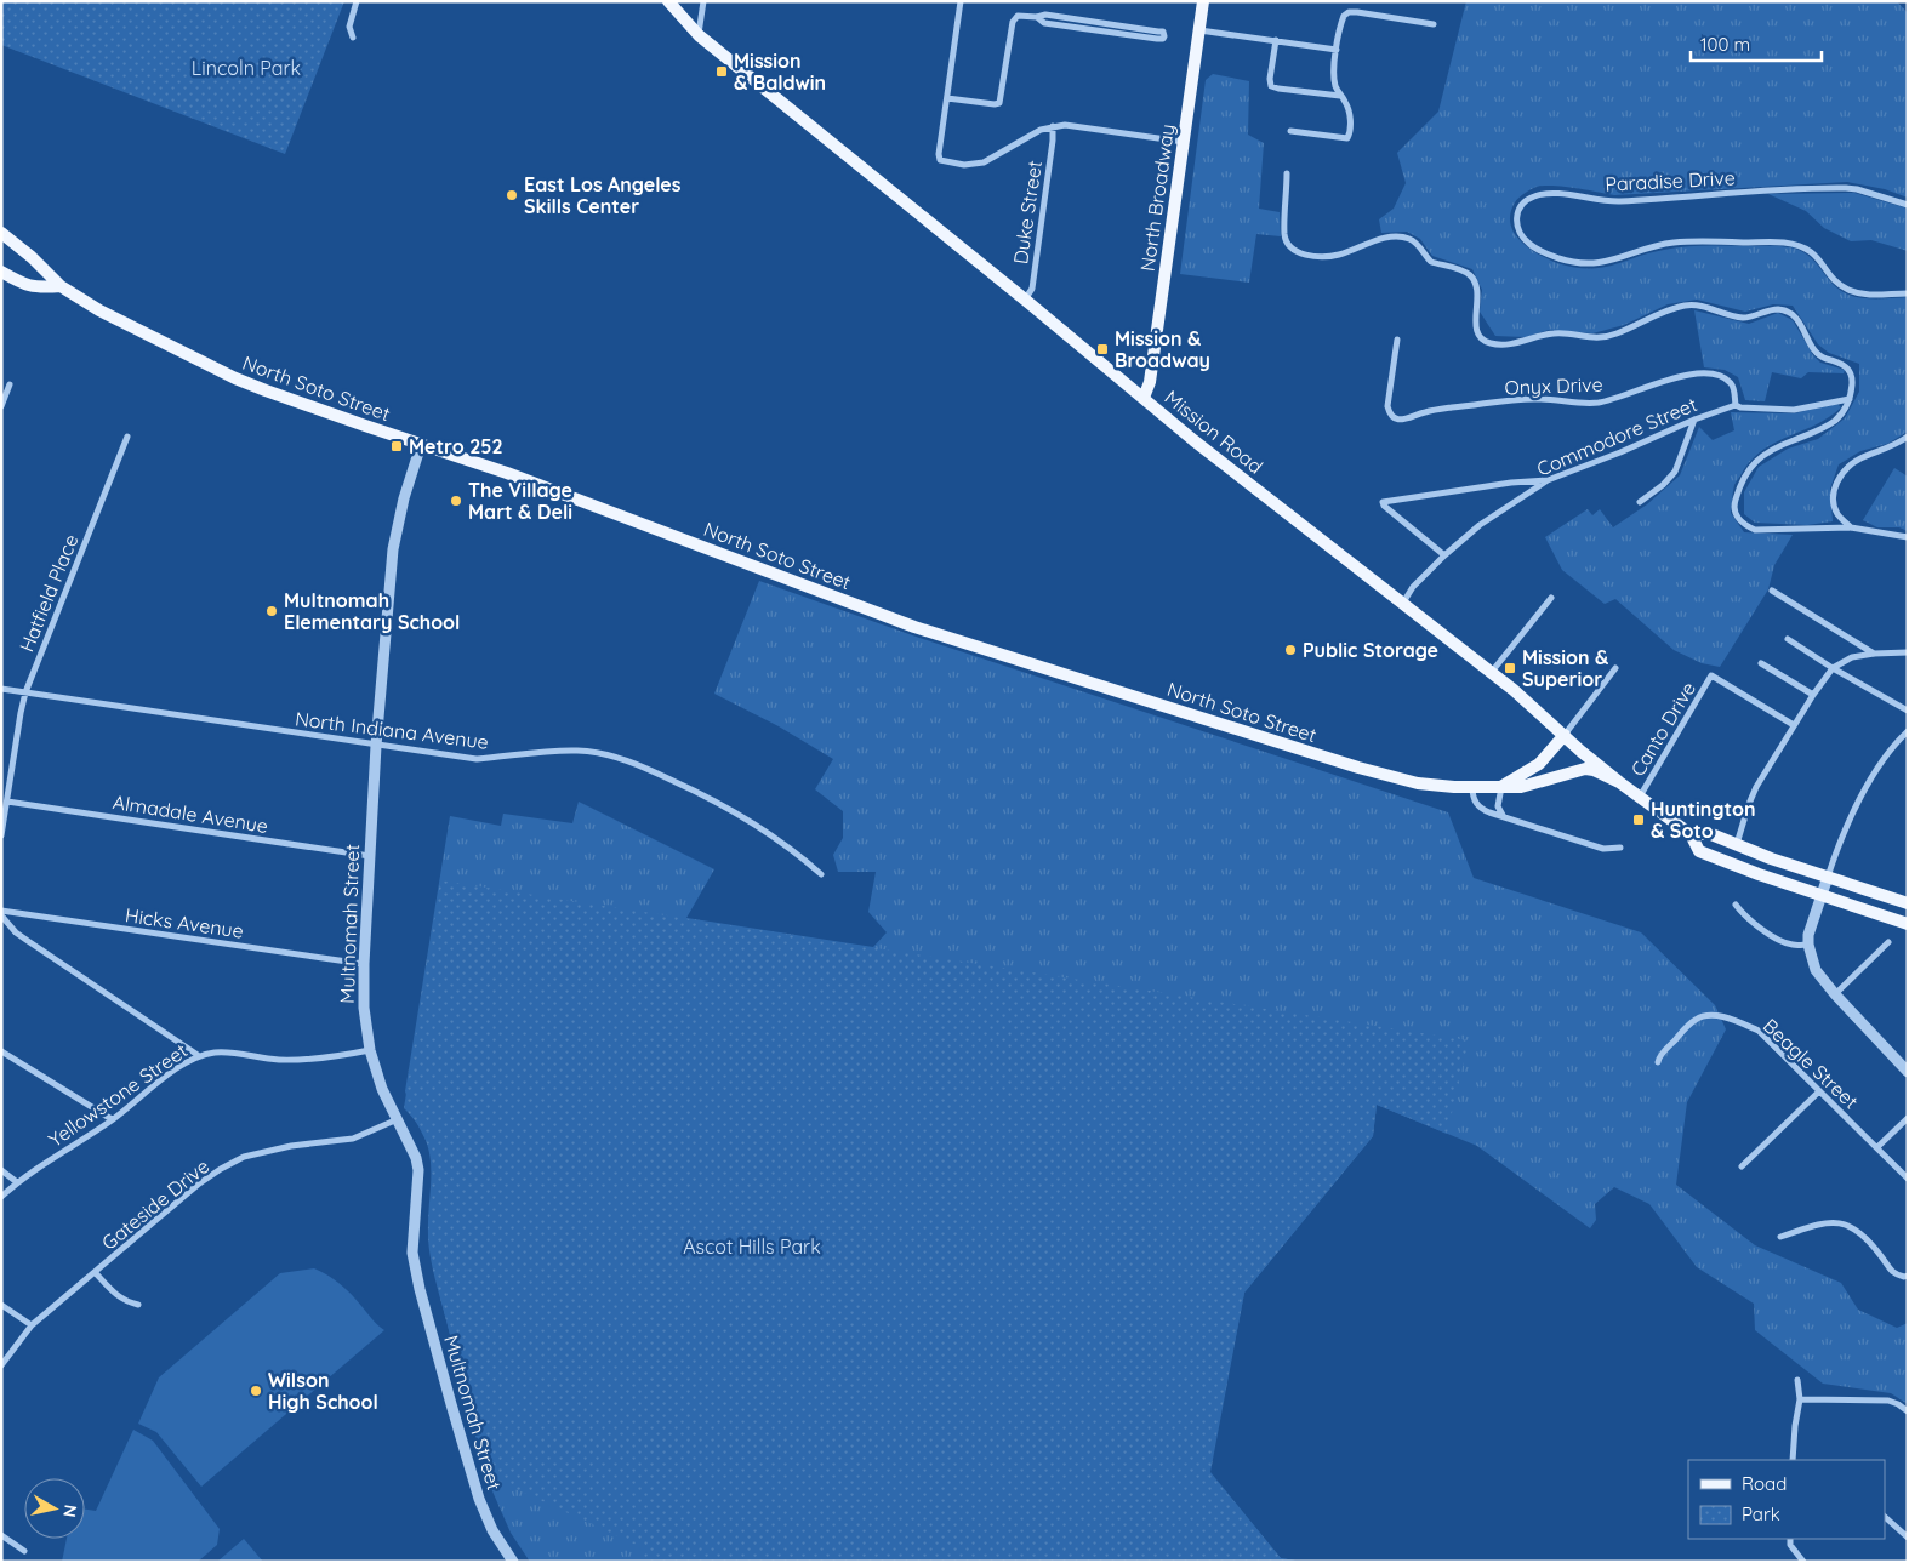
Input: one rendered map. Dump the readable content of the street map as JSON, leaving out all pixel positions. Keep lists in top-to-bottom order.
{
  "streets": {
    "main road": ["North Broadway", "North Soto Street", "Mission Road"],
    "street": [
      "Paradise Drive",
      "Duke Street",
      "Onyx Drive",
      "Commodore Street",
      "Hatfield Place",
      "Canto Drive",
      "North Indiana Avenue",
      "Almadale Avenue",
      "Hicks Avenue",
      "Multnomah Street",
      "Beagle Street",
      "Yellowstone Street",
      "Gateside Drive"
    ]
  },
  "crossings": [
    ["North Broadway", "Mission Road"],
    ["Duke Street", "Mission Road"],
    ["Onyx Drive", "Commodore Street"],
    ["North Soto Street", "Mission Road"],
    ["North Soto Street", "Multnomah Street"],
    ["Mission Road", "Commodore Street"],
    ["Mission Road", "Canto Drive"],
    ["Hatfield Place", "North Indiana Avenue"],
    ["Hatfield Place", "Almadale Avenue"],
    ["North Indiana Avenue", "Multnomah Street"],
    ["Almadale Avenue", "Multnomah Street"],
    ["Hicks Avenue", "Multnomah Street"],
    ["Multnomah Street", "Yellowstone Street"],
    ["Multnomah Street", "Gateside Drive"]
  ],
  "parks": ["Lincoln Park", "Ascot Hills Park"],
  "places": {
    "transit": [
      "Mission & Baldwin",
      "Mission & Broadway",
      "Metro 252",
      "Mission & Superior",
      "Huntington & Soto"
    ],
    "other": [
      "East Los Angeles Skills Center",
      "The Village Mart & Deli",
      "Multnomah Elementary School",
      "Public Storage",
      "Wilson High School"
    ]
  },
  "legend": ["Road", "Park"],
  "scale_bar": "100 m",
  "north": "right"
}
